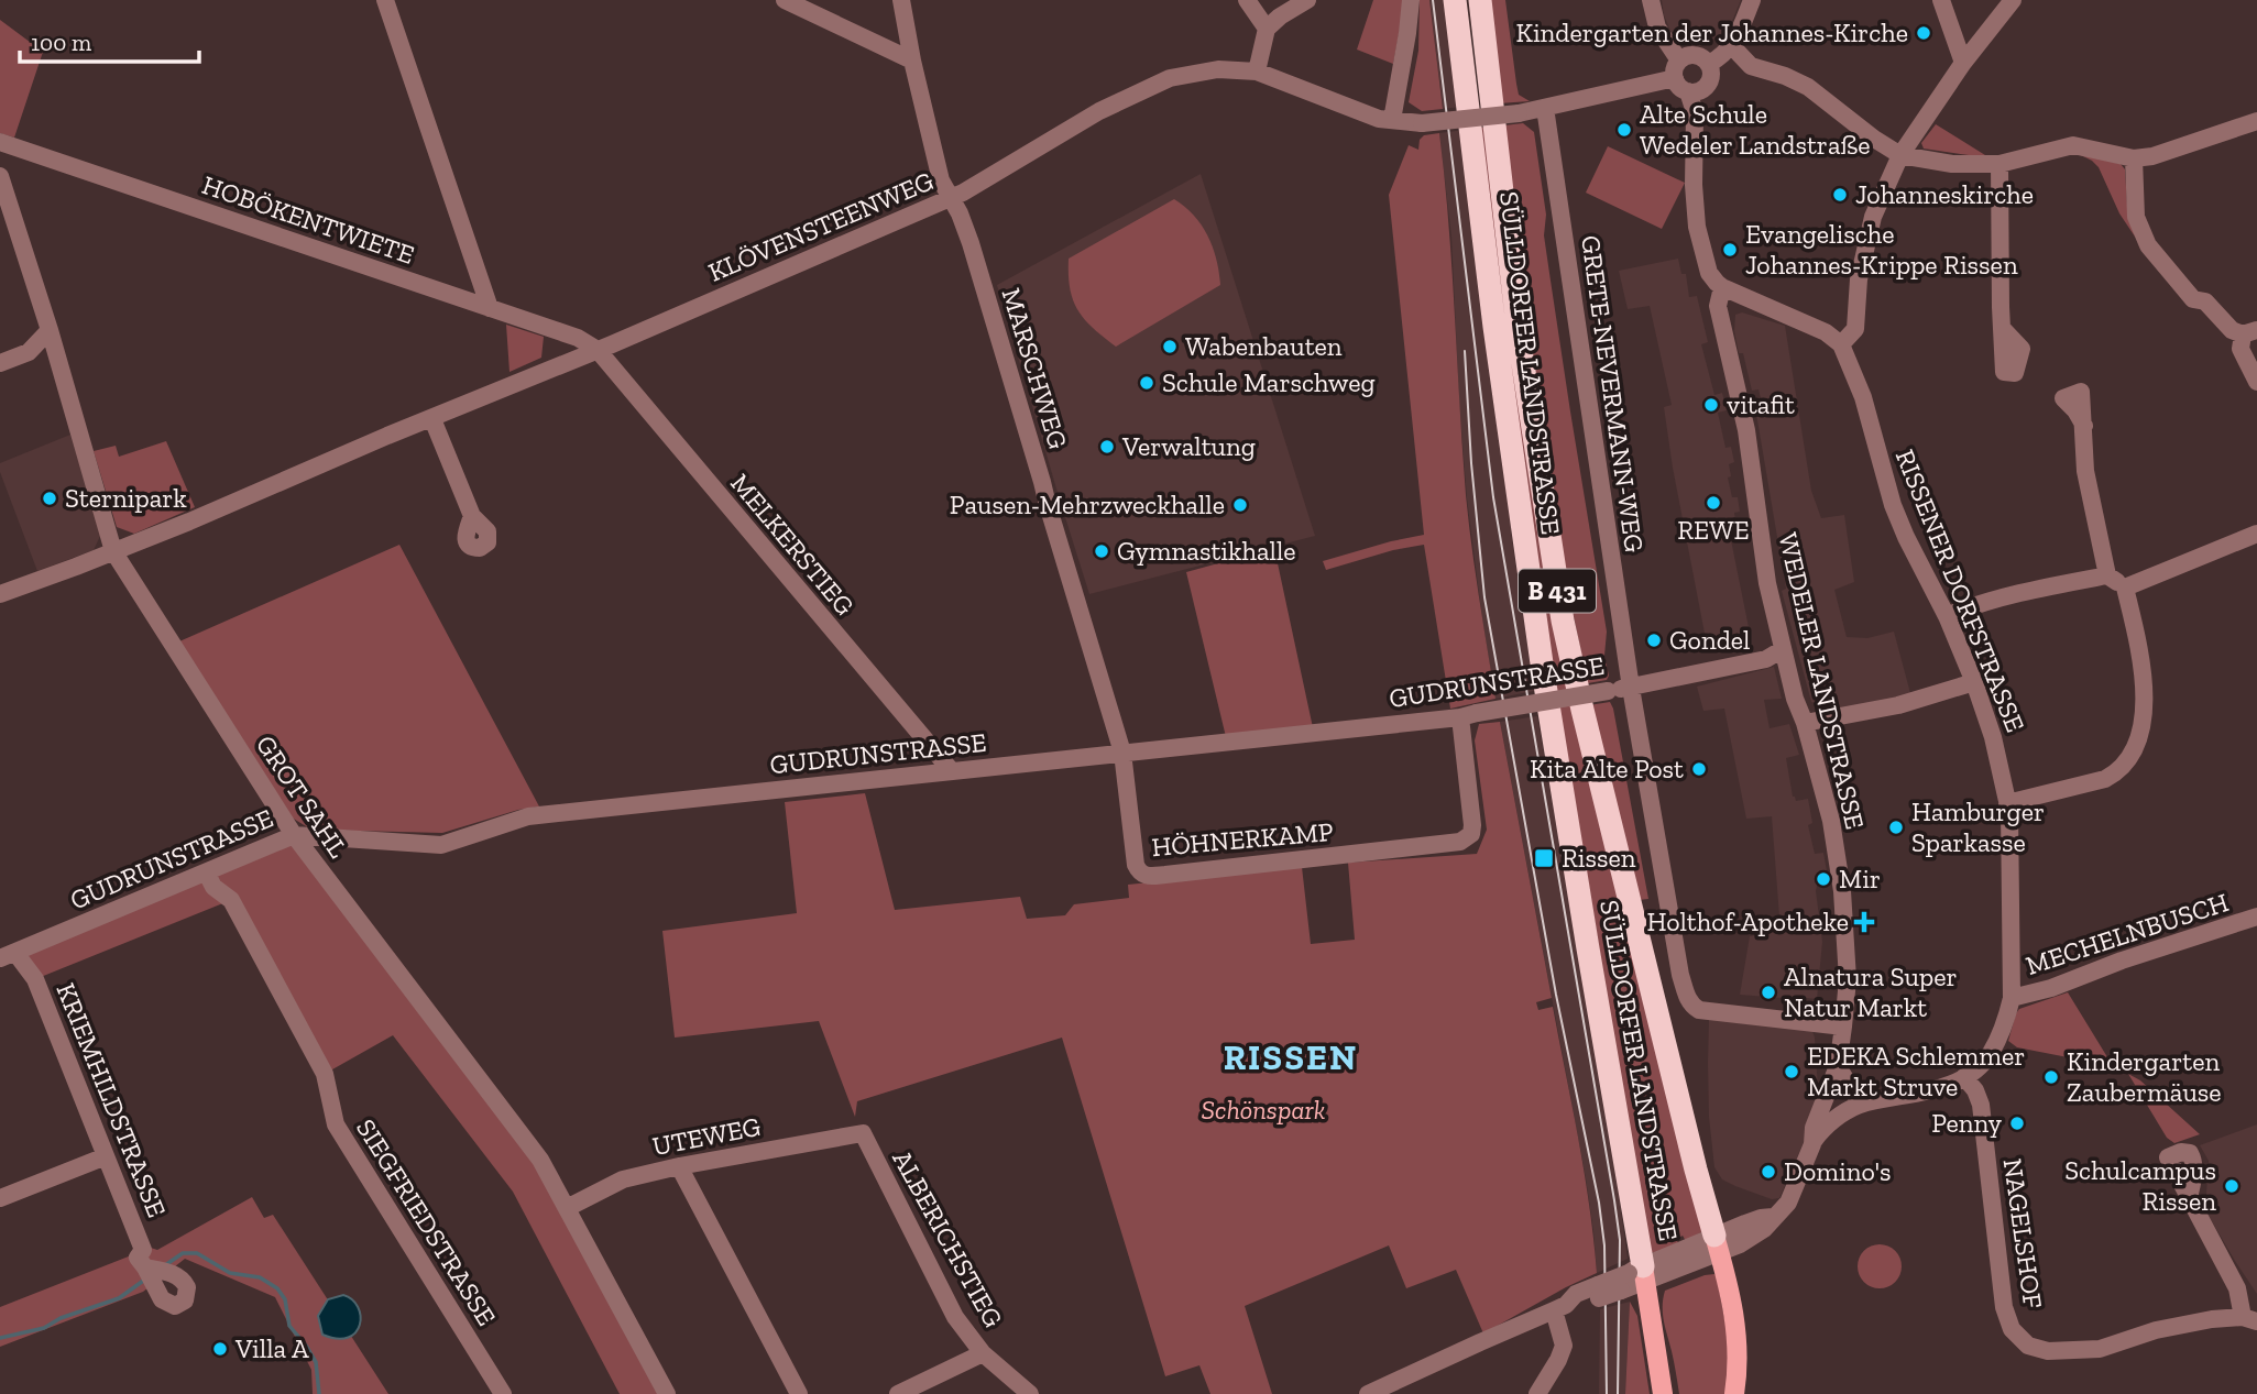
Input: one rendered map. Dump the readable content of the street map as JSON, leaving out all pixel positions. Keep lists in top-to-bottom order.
{
  "streets": {
    "highway": ["SÜLLDORFER LANDSTRASSE", "B 431"],
    "street": [
      "HOBÖKENTWIETE",
      "KLÖVENSTEENWEG",
      "MARSCHWEG",
      "GRETE-NEVERMANN-WEG",
      "MELKERSTIEG",
      "RISSENER DORFSTRASSE",
      "WEDELER LANDSTRASSE",
      "GUDRUNSTRASSE",
      "GROT SAHL",
      "HÖHNERKAMP",
      "MECHELNBUSCH",
      "KRIEMHILDSTRASSE",
      "UTEWEG",
      "SIEGFRIEDSTRASSE",
      "NAGELSHOF",
      "ALBERICHSTIEG"
    ]
  },
  "crossings": [
    ["HOBÖKENTWIETE", "KLÖVENSTEENWEG"],
    ["HOBÖKENTWIETE", "MELKERSTIEG"],
    ["KLÖVENSTEENWEG", "MARSCHWEG"],
    ["KLÖVENSTEENWEG", "GRETE-NEVERMANN-WEG"],
    ["KLÖVENSTEENWEG", "MELKERSTIEG"],
    ["KLÖVENSTEENWEG", "WEDELER LANDSTRASSE"],
    ["KLÖVENSTEENWEG", "GROT SAHL"],
    ["SÜLLDORFER LANDSTRASSE", "B 431"],
    ["SÜLLDORFER LANDSTRASSE", "WEDELER LANDSTRASSE"],
    ["MARSCHWEG", "GUDRUNSTRASSE"],
    ["MARSCHWEG", "HÖHNERKAMP"],
    ["GRETE-NEVERMANN-WEG", "WEDELER LANDSTRASSE"],
    ["GRETE-NEVERMANN-WEG", "GUDRUNSTRASSE"],
    ["MELKERSTIEG", "GUDRUNSTRASSE"],
    ["B 431", "WEDELER LANDSTRASSE"],
    ["RISSENER DORFSTRASSE", "WEDELER LANDSTRASSE"],
    ["RISSENER DORFSTRASSE", "MECHELNBUSCH"],
    ["RISSENER DORFSTRASSE", "NAGELSHOF"],
    ["WEDELER LANDSTRASSE", "GUDRUNSTRASSE"],
    ["GUDRUNSTRASSE", "GROT SAHL"],
    ["GUDRUNSTRASSE", "HÖHNERKAMP"],
    ["GUDRUNSTRASSE", "KRIEMHILDSTRASSE"],
    ["GUDRUNSTRASSE", "SIEGFRIEDSTRASSE"],
    ["GROT SAHL", "UTEWEG"],
    ["UTEWEG", "ALBERICHSTIEG"]
  ],
  "districts": ["RISSEN"],
  "parks": ["Schönspark"],
  "places": {
    "other": [
      "Kindergarten der Johannes-Kirche",
      "Alte Schule Wedeler Landstraße",
      "Johanneskirche",
      "Evangelische Johannes-Krippe Rissen",
      "Wabenbauten",
      "Schule Marschweg",
      "vitafit",
      "Verwaltung",
      "Sternipark",
      "REWE",
      "Pausen-Mehrzweckhalle",
      "Gymnastikhalle",
      "Gondel",
      "Kita Alte Post",
      "Hamburger Sparkasse",
      "Mir",
      "Alnatura Super Natur Markt",
      "EDEKA Schlemmer Markt Struve",
      "Kindergarten Zaubermäuse",
      "Penny",
      "Domino's",
      "Schulcampus Rissen",
      "Villa A"
    ],
    "transit": ["Rissen"],
    "health": ["Holthof-Apotheke"]
  },
  "scale_bar": "100 m"
}
